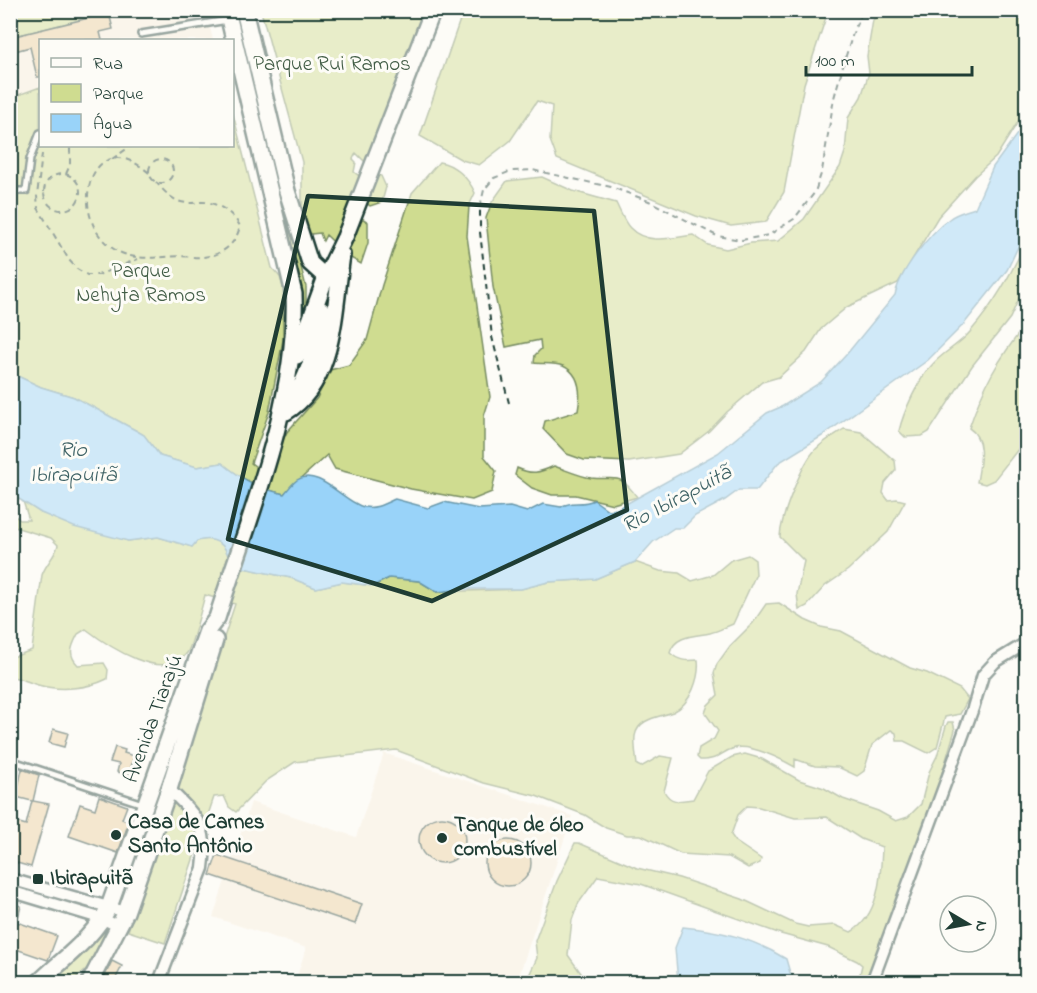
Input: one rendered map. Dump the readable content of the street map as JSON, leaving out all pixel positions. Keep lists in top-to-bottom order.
{
  "streets": {
    "main road": ["Avenida Tiarajú"]
  },
  "water": ["Rio Ibirapuitã"],
  "parks": ["Parque Rui Ramos", "Parque Nehyta Ramos"],
  "places": {
    "other": ["Casa de Carnes Santo Antônio", "Tanque de óleo combustível"],
    "transit": ["Ibirapuitã"]
  },
  "legend": ["Rua", "Parque", "Água"],
  "scale_bar": "100 m",
  "north": "right"
}
